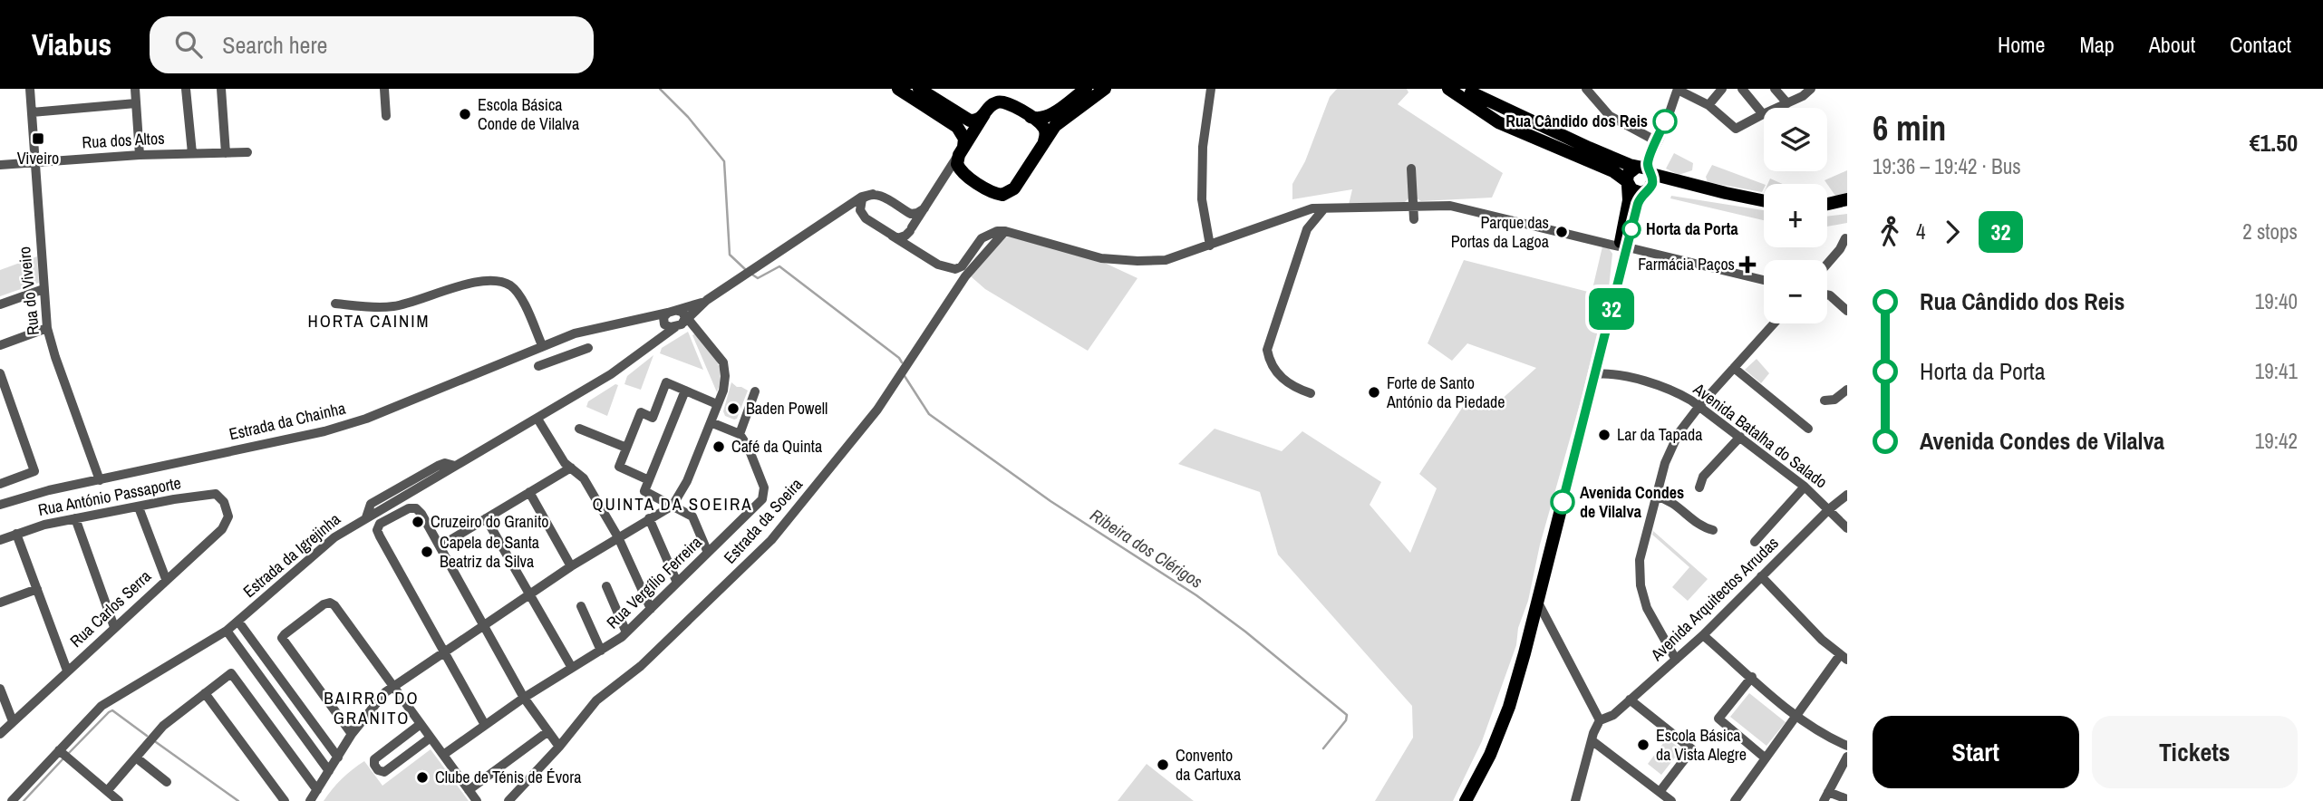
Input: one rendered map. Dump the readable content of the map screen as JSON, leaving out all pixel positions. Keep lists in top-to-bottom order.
{
  "streets": {
    "street": [
      "Rua dos Altos",
      "Rua do Viveiro",
      "Estrada da Chainha",
      "Avenida Batalha do Salado",
      "Rua António Passaporte",
      "Estrada da Soeira",
      "Estrada da Igrejinha",
      "Rua Vergílio Ferreira",
      "Avenida Arquitectos Arrudas",
      "Rua Carlos Serra"
    ]
  },
  "crossings": [
    ["Rua dos Altos", "Rua do Viveiro"],
    ["Rua do Viveiro", "Estrada da Chainha"],
    ["Estrada da Chainha", "Estrada da Igrejinha"],
    ["Avenida Batalha do Salado", "Avenida Arquitectos Arrudas"],
    ["Rua António Passaporte", "Rua Carlos Serra"]
  ],
  "districts": ["HORTA CAINIM", "QUINTA DA SOEIRA", "BAIRRO DO GRANITO"],
  "water": ["Ribeira dos Clérigos"],
  "places": {
    "other": [
      "Escola Básica Conde de Vilalva",
      "Rua Cândido dos Reis",
      "Horta da Porta",
      "Parque das Portas da Lagoa",
      "Forte de Santo António da Piedade",
      "Baden Powell",
      "Lar da Tapada",
      "Café da Quinta",
      "Avenida Condes de Vilalva",
      "Cruzeiro do Granito",
      "Capela de Santa Beatriz da Silva",
      "Escola Básica da Vista Alegre",
      "Convento da Cartuxa",
      "Clube de Ténis de Évora"
    ],
    "transit": ["Viveiro"],
    "health": ["Farmácia Paços"]
  },
  "lines": ["bus line 32"],
  "page": {
    "header": "Viabus",
    "search": "Search here",
    "nav": [
      "Home",
      "Map",
      "About",
      "Contact"
    ],
    "on_map": "32",
    "heading": ["6 min", "19:36 – 19:42 · Bus", "€1.50"],
    "map_buttons": ["+", "−"],
    "legs": ["4", "32", "2 stops"],
    "list": [
      {
        "name": "Rua Cândido dos Reis",
        "value": "19:40"
      },
      {
        "name": "Horta da Porta",
        "value": "19:41"
      },
      {
        "name": "Avenida Condes de Vilalva",
        "value": "19:42"
      }
    ],
    "buttons": ["Start", "Tickets"]
  }
}
